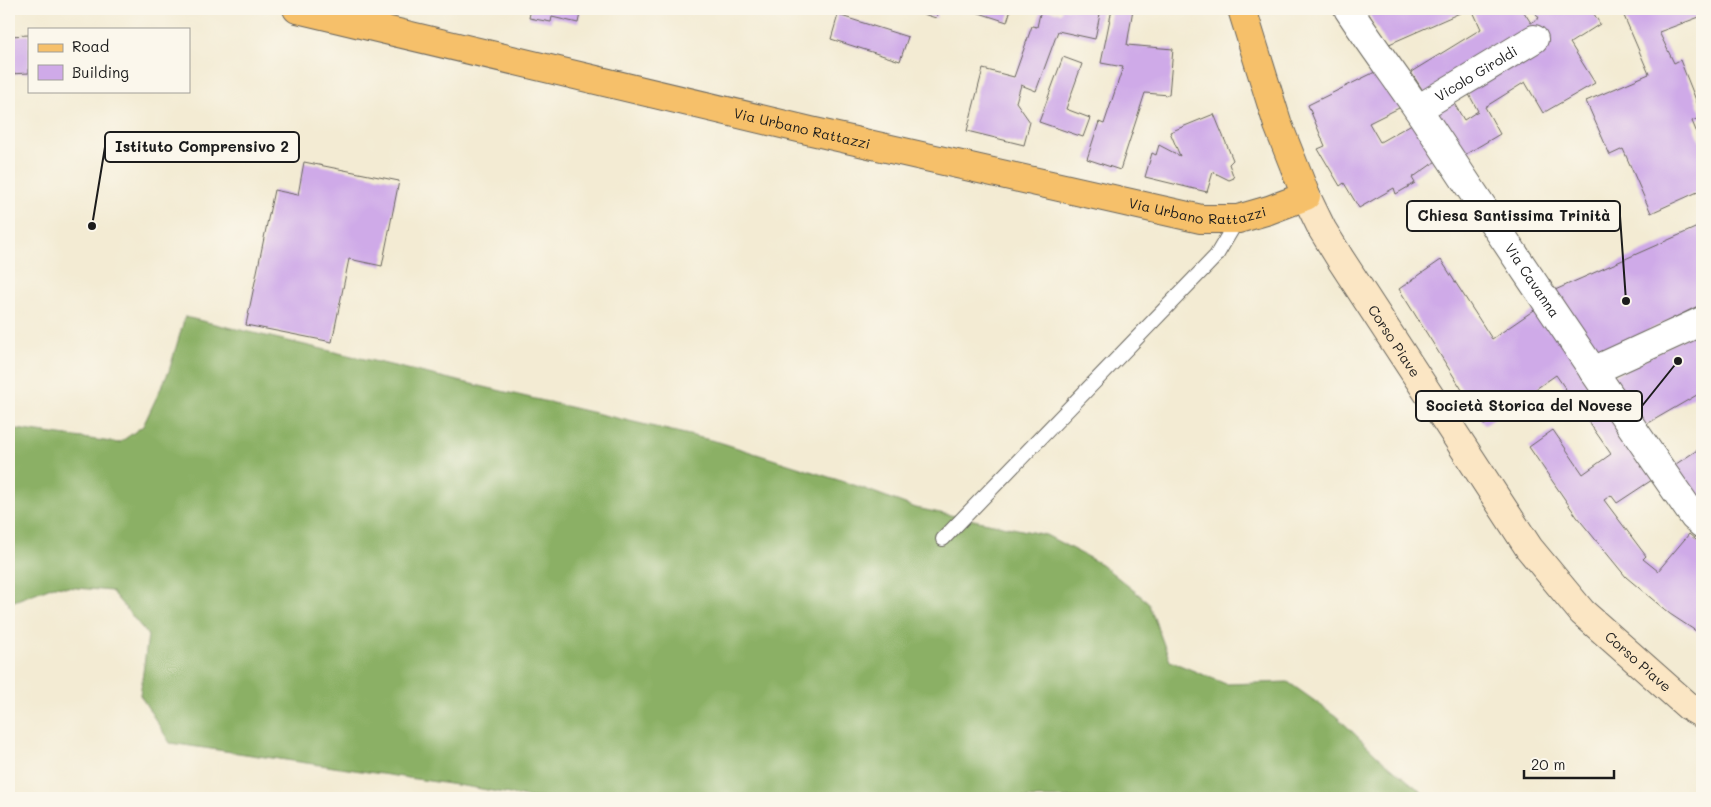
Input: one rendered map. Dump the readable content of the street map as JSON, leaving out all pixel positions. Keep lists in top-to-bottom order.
{
  "streets": {
    "main road": ["Via Urbano Rattazzi", "Corso Piave"],
    "street": ["Vicolo Giroldi", "Via Cavanna"]
  },
  "crossings": [
    ["Vicolo Giroldi", "Via Cavanna"],
    ["Via Urbano Rattazzi", "Corso Piave"]
  ],
  "places": ["Istituto Comprensivo 2", "Chiesa Santissima Trinità", "Società Storica del Novese"],
  "legend": ["Road", "Building"],
  "scale_bar": "20 m"
}
